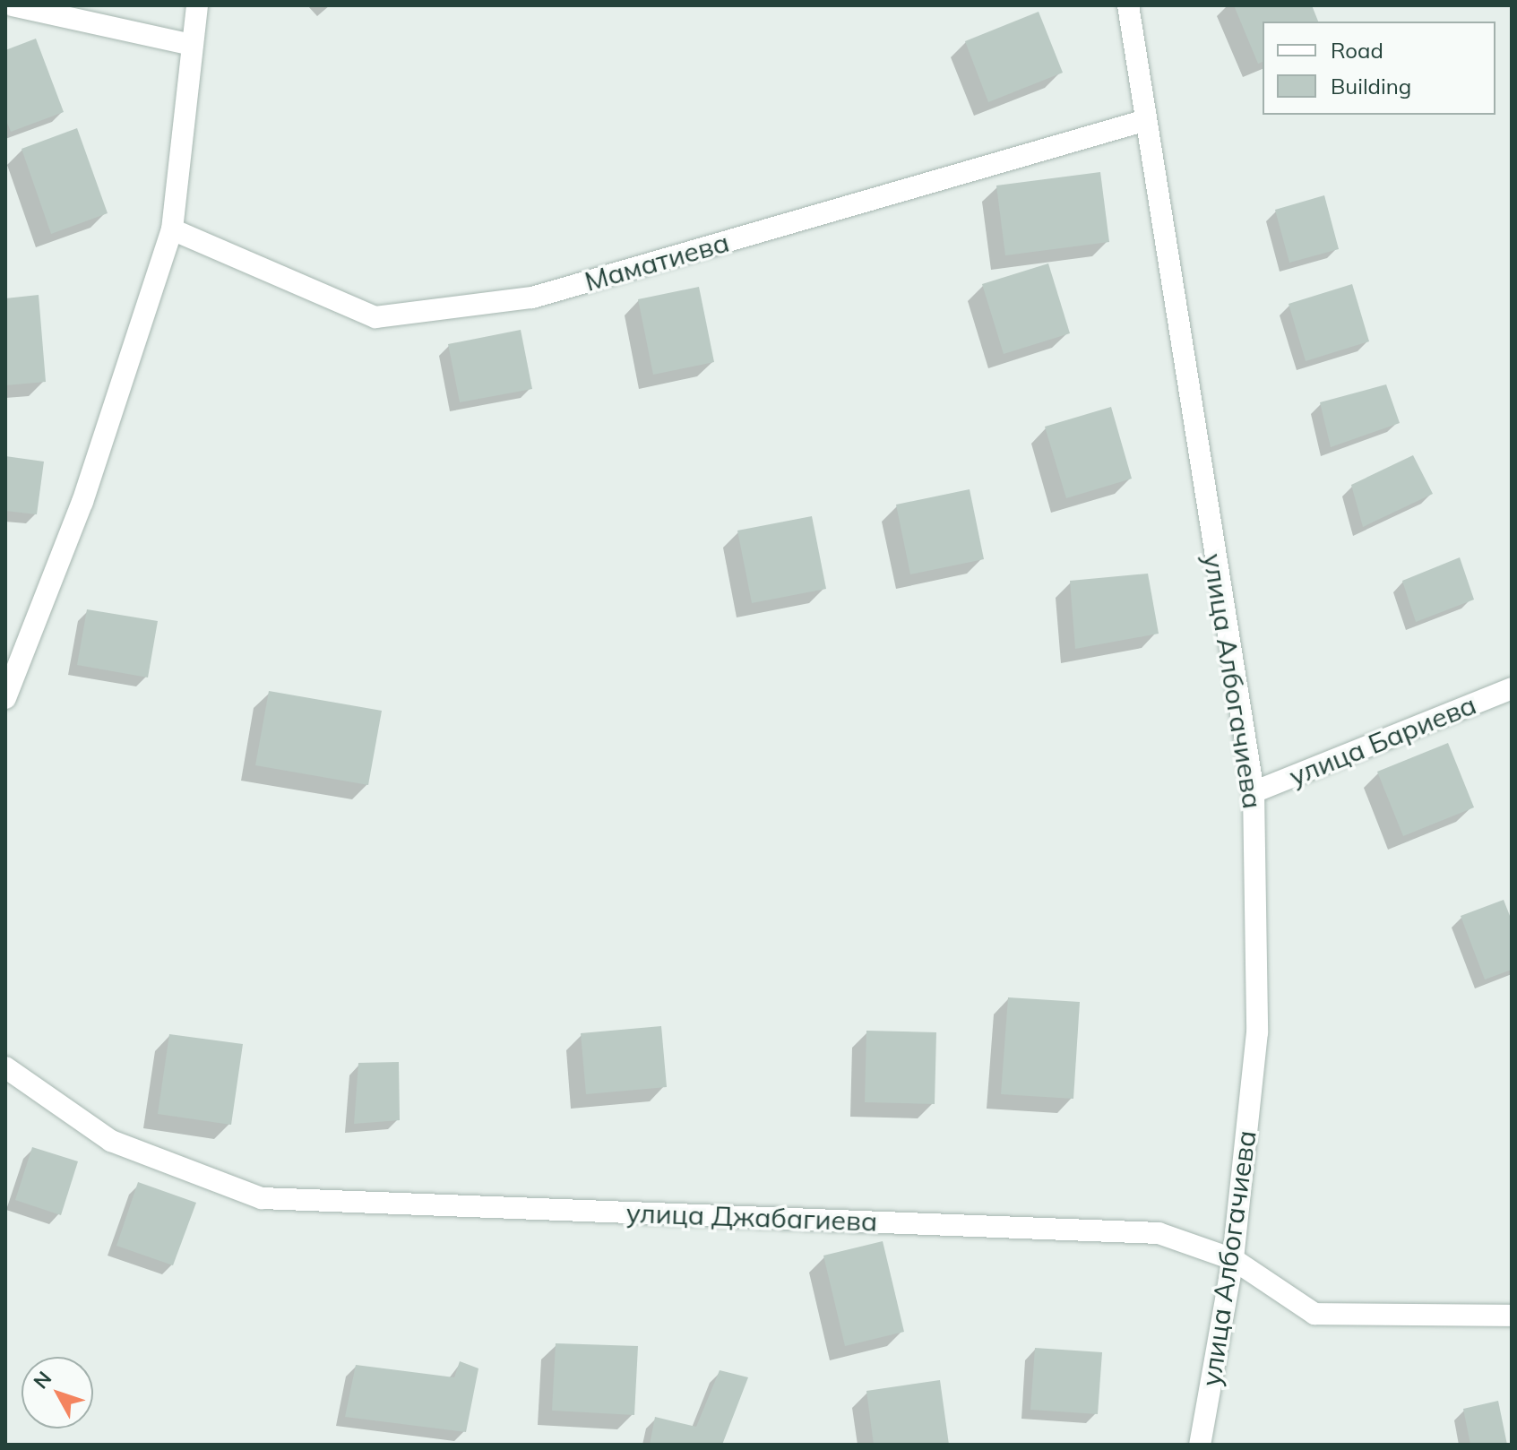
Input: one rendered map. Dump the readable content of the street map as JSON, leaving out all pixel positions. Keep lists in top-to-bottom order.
{
  "streets": {
    "street": [
      "Маматиева",
      "улица Албогачиева",
      "улица Бариева",
      "улица Джабагиева"
    ]
  },
  "crossings": [
    ["Маматиева", "улица Албогачиева"],
    ["улица Албогачиева", "улица Бариева"],
    ["улица Албогачиева", "улица Джабагиева"]
  ],
  "legend": ["Road", "Building"],
  "north": "top left"
}
